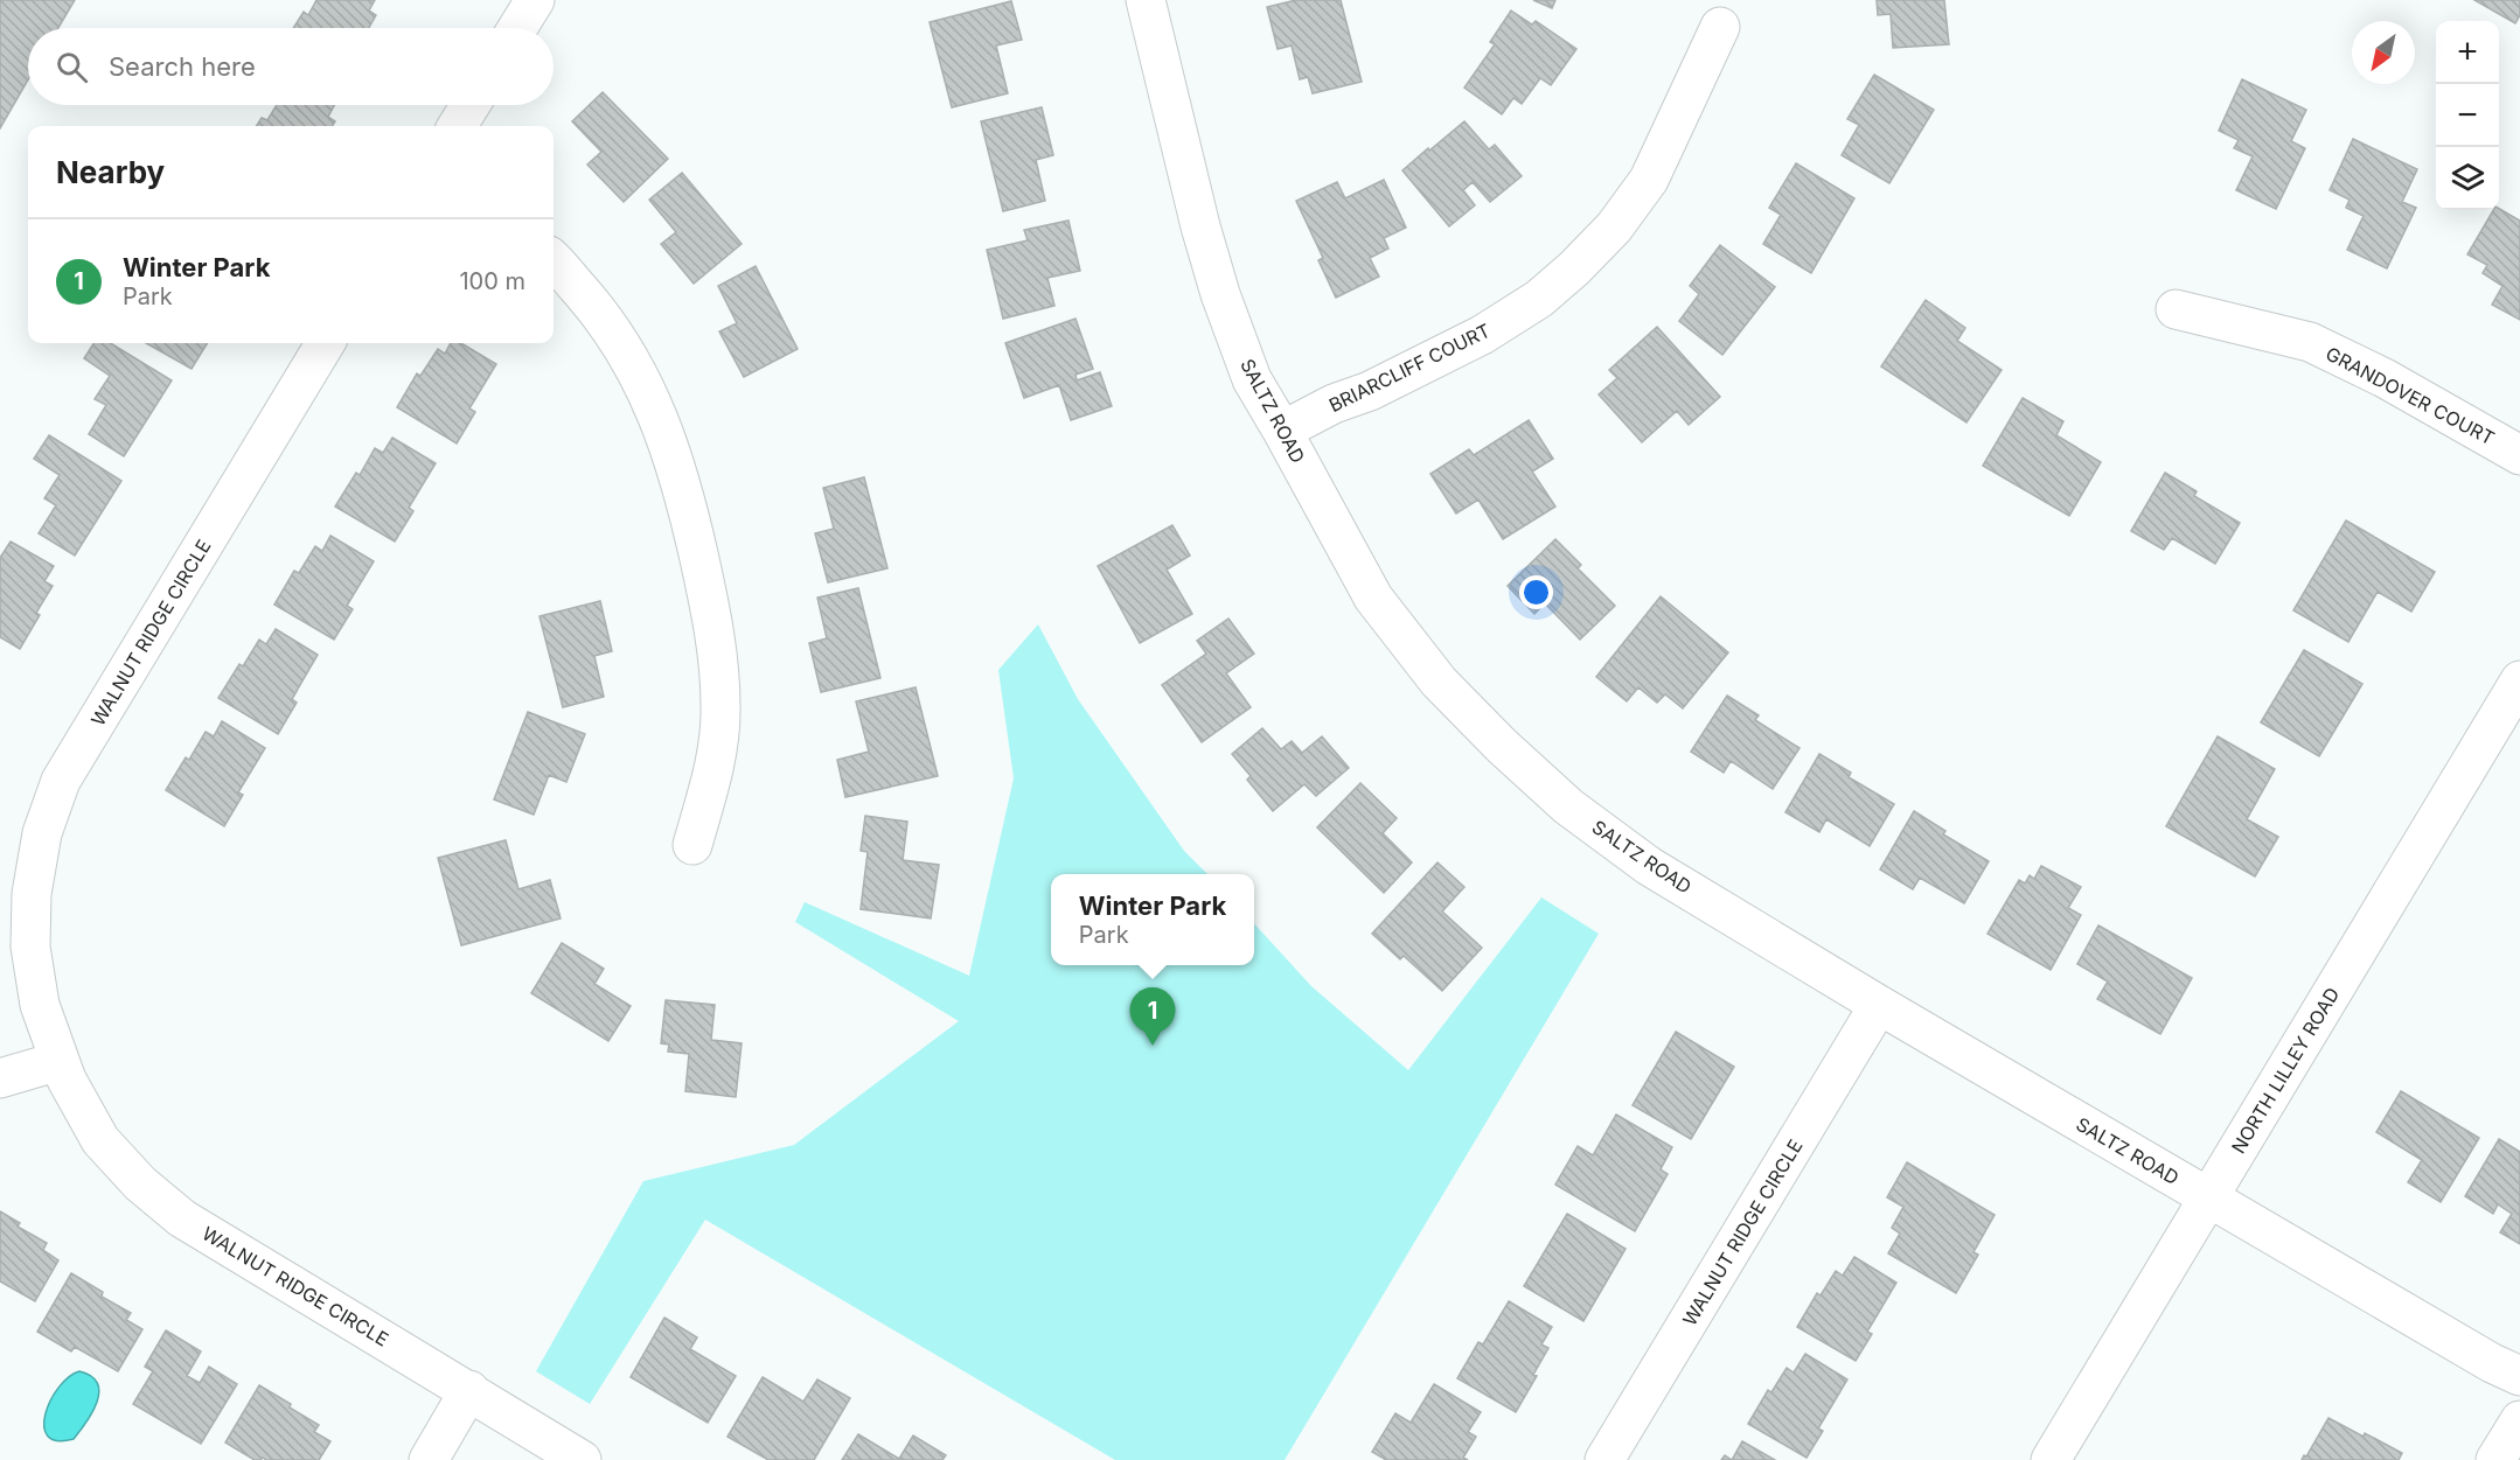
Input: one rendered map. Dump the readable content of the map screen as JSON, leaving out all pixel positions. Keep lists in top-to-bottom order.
{
  "streets": {
    "street": [
      "BRIARCLIFF COURT",
      "GRANDOVER COURT",
      "SALTZ ROAD",
      "WALNUT RIDGE CIRCLE",
      "NORTH LILLEY ROAD"
    ]
  },
  "crossings": [
    ["BRIARCLIFF COURT", "SALTZ ROAD"],
    ["SALTZ ROAD", "WALNUT RIDGE CIRCLE"],
    ["SALTZ ROAD", "NORTH LILLEY ROAD"]
  ],
  "north": "bottom left",
  "page": {
    "map_buttons": ["+", "−"],
    "search": "Search here",
    "heading": "Nearby",
    "list": [
      {
        "mark": "1",
        "name": "Winter Park",
        "note": "Park",
        "value": "100 m"
      }
    ],
    "popup": ["Winter Park", "Park"],
    "pins": "1"
  }
}
